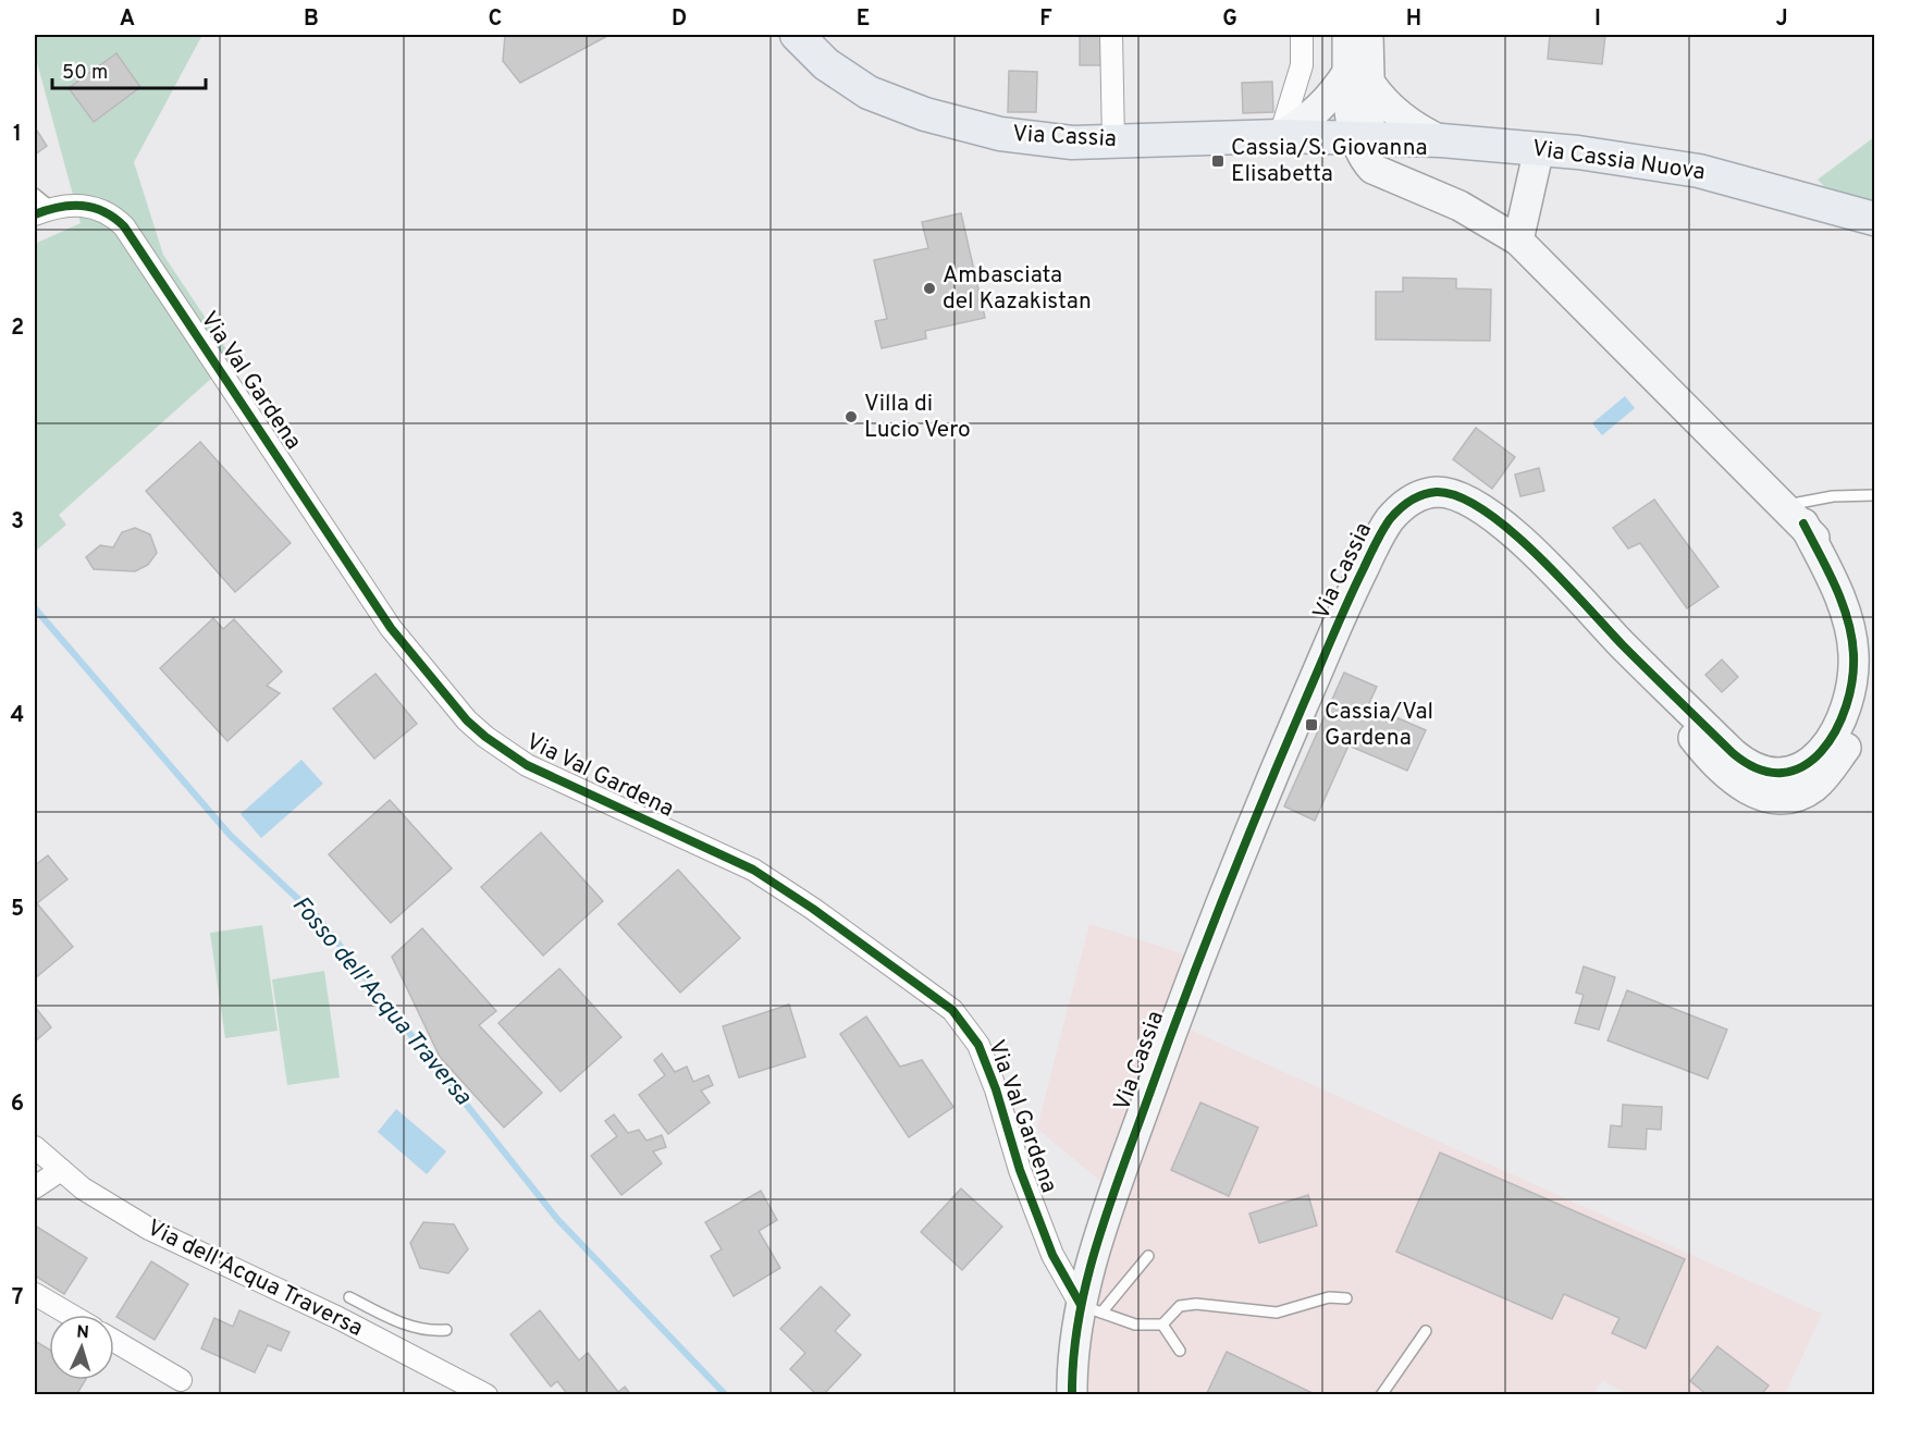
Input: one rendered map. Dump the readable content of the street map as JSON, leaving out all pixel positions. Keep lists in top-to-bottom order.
{
  "streets": {
    "main road": ["Via Cassia", "Via Cassia Nuova"],
    "street": ["Via Val Gardena", "Via dell'Acqua Traversa"]
  },
  "crossings": [
    ["Via Cassia", "Via Cassia Nuova"],
    ["Via Cassia", "Via Val Gardena"]
  ],
  "water": ["Fosso dell'Acqua Traversa"],
  "places": {
    "transit": ["Cassia/S. Giovanna Elisabetta", "Cassia/Val Gardena"],
    "other": ["Ambasciata del Kazakistan", "Villa di Lucio Vero"]
  },
  "scale_bar": "50 m",
  "north": "top",
  "grid": {
    "columns": [
      "A",
      "B",
      "C",
      "D",
      "E",
      "F",
      "G",
      "H",
      "I",
      "J"
    ],
    "rows": [
      "1",
      "2",
      "3",
      "4",
      "5",
      "6",
      "7"
    ]
  }
}
